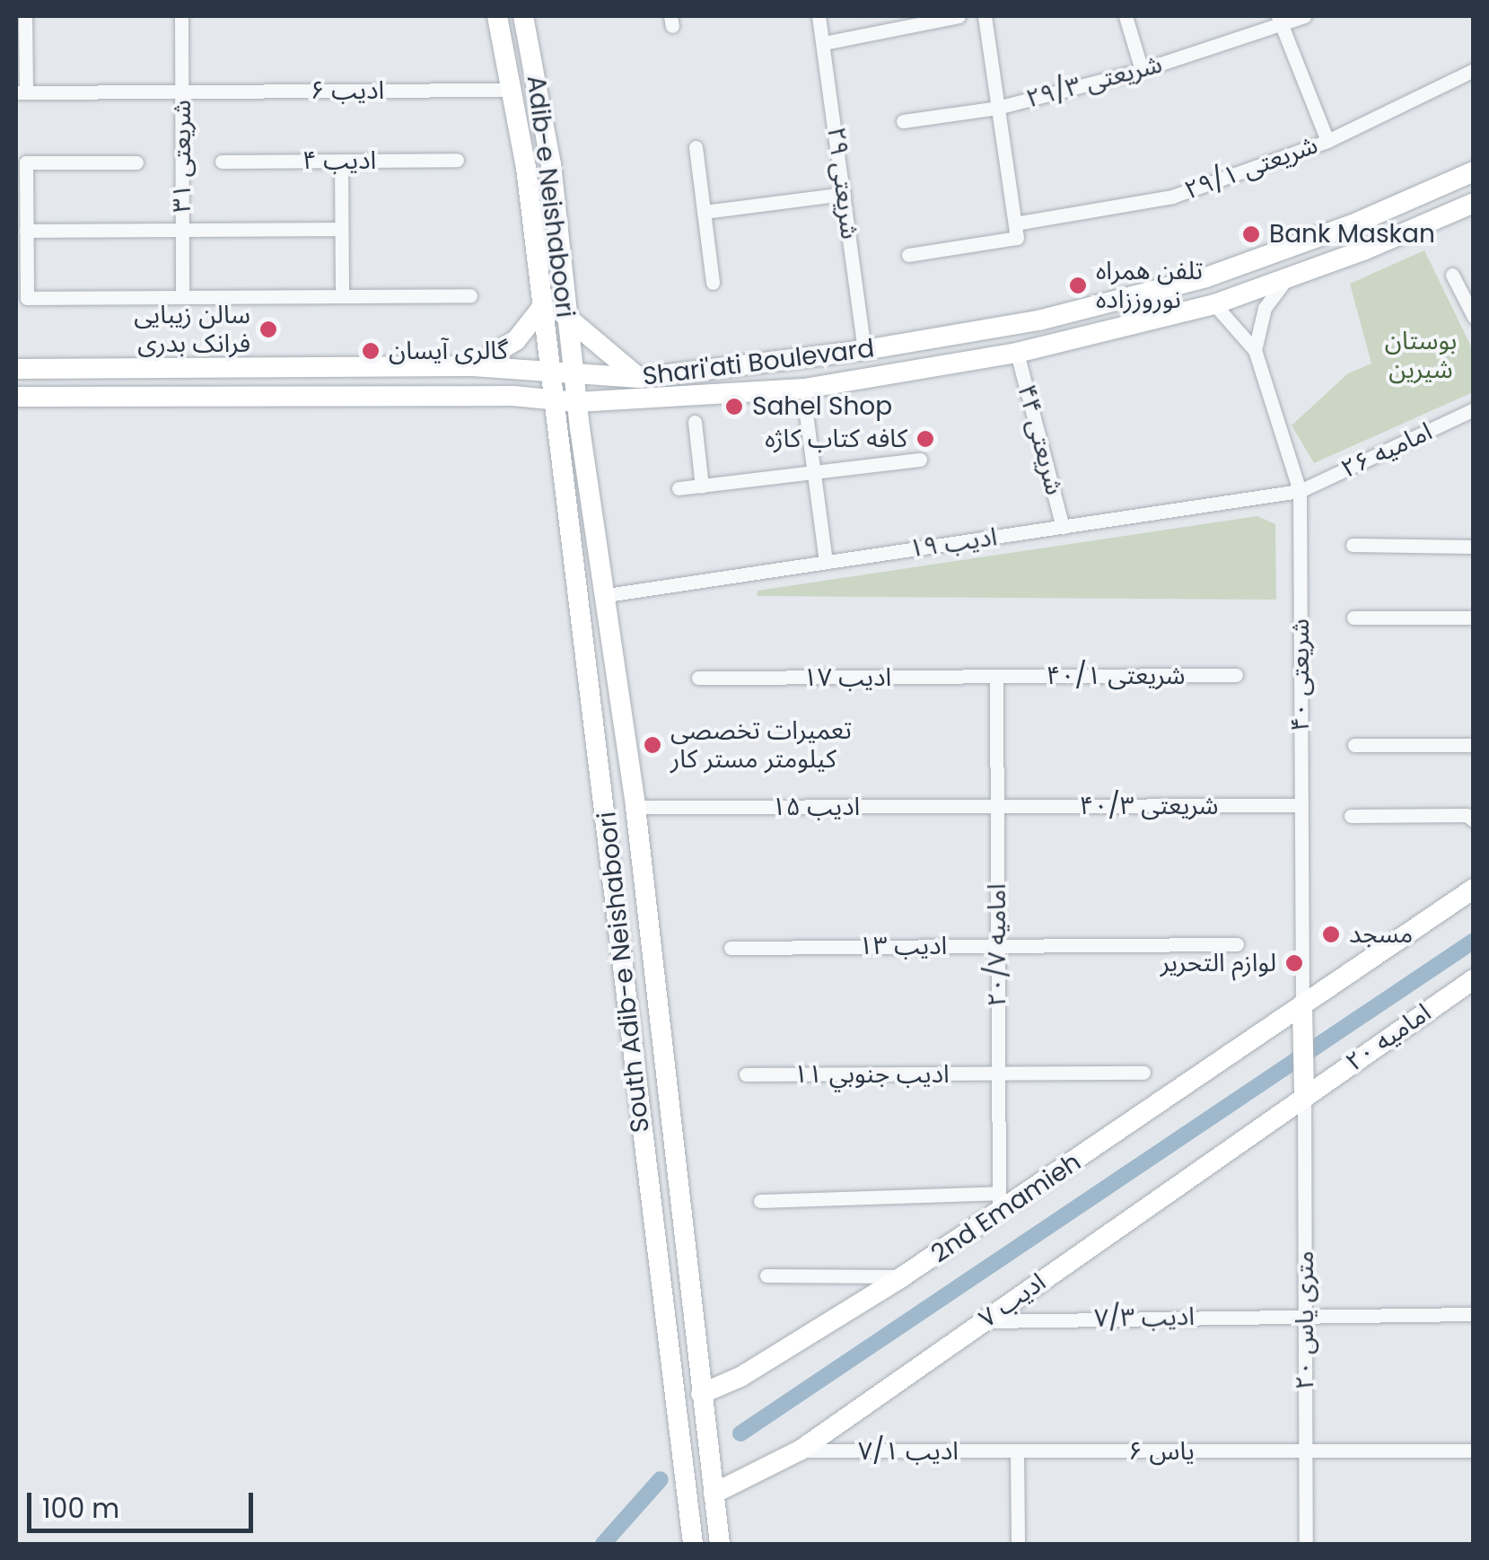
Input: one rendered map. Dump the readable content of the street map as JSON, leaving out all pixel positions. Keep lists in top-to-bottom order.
{
  "streets": {
    "main road": [
      "Adib-e Neishaboori",
      "Shari'ati Boulevard",
      "South Adib-e Neishaboori",
      "امامیه ۲۰",
      "2nd Emamieh",
      "ادیب ۷"
    ],
    "street": [
      "شریعتی ۲۹/۳",
      "ادیب ۶",
      "شریعتی ۳۱",
      "ادیب ۴",
      "شریعتی ۲۹/۱",
      "شریعتی ۲۹",
      "شریعتی ۴۴",
      "امامیه ۲۶",
      "ادیب ۱۹",
      "شریعتی ۴۰",
      "شریعتی ۴۰/۱",
      "ادیب ۱۷",
      "شریعتی ۴۰/۳",
      "ادیب ۱۵",
      "امامیه ۲۰/۷",
      "ادیب ۱۳",
      "ادیب جنوبي ١١",
      "ادیب ۷/۳",
      "۲۰ متری یاس",
      "ادیب ۷/۱",
      "یاس ۶"
    ]
  },
  "crossings": [
    ["ادیب ۶", "شریعتی ۳۱"],
    ["ادیب ۶", "Adib-e Neishaboori"],
    ["شریعتی ۲۹", "Shari'ati Boulevard"],
    ["Adib-e Neishaboori", "Shari'ati Boulevard"],
    ["Adib-e Neishaboori", "South Adib-e Neishaboori"],
    ["Shari'ati Boulevard", "شریعتی ۴۴"],
    ["Shari'ati Boulevard", "شریعتی ۴۰"],
    ["Shari'ati Boulevard", "South Adib-e Neishaboori"],
    ["شریعتی ۴۴", "ادیب ۱۹"],
    ["امامیه ۲۶", "ادیب ۱۹"],
    ["امامیه ۲۶", "شریعتی ۴۰"],
    ["ادیب ۱۹", "شریعتی ۴۰"],
    ["ادیب ۱۹", "South Adib-e Neishaboori"],
    ["شریعتی ۴۰", "شریعتی ۴۰/۳"],
    ["شریعتی ۴۰", "2nd Emamieh"],
    ["شریعتی ۴۰/۱", "ادیب ۱۷"],
    ["شریعتی ۴۰/۱", "امامیه ۲۰/۷"],
    ["ادیب ۱۷", "امامیه ۲۰/۷"],
    ["شریعتی ۴۰/۳", "ادیب ۱۵"],
    ["شریعتی ۴۰/۳", "امامیه ۲۰/۷"],
    ["ادیب ۱۵", "امامیه ۲۰/۷"],
    ["ادیب ۱۵", "South Adib-e Neishaboori"],
    ["امامیه ۲۰/۷", "ادیب ۱۳"],
    ["امامیه ۲۰/۷", "ادیب جنوبي ١١"],
    ["امامیه ۲۰/۷", "2nd Emamieh"],
    ["South Adib-e Neishaboori", "2nd Emamieh"],
    ["South Adib-e Neishaboori", "ادیب ۷"],
    ["امامیه ۲۰", "ادیب ۷"],
    ["امامیه ۲۰", "۲۰ متری یاس"],
    ["ادیب ۷", "ادیب ۷/۳"],
    ["ادیب ۷", "۲۰ متری یاس"],
    ["ادیب ۷", "ادیب ۷/۱"],
    ["ادیب ۷/۳", "۲۰ متری یاس"],
    ["۲۰ متری یاس", "یاس ۶"],
    ["ادیب ۷/۱", "یاس ۶"]
  ],
  "parks": ["بوستان شیرین"],
  "places": [
    "Bank Maskan",
    "تلفن همراه نوروززاده",
    "سالن زیبایی فرانک بدری",
    "گالری آيسان",
    "Sahel Shop",
    "کافه کتاب کاژه",
    "تعمیرات تخصصی کیلومتر مستر کار",
    "مسجد",
    "لوازم التحریر"
  ],
  "scale_bar": "100 m"
}
